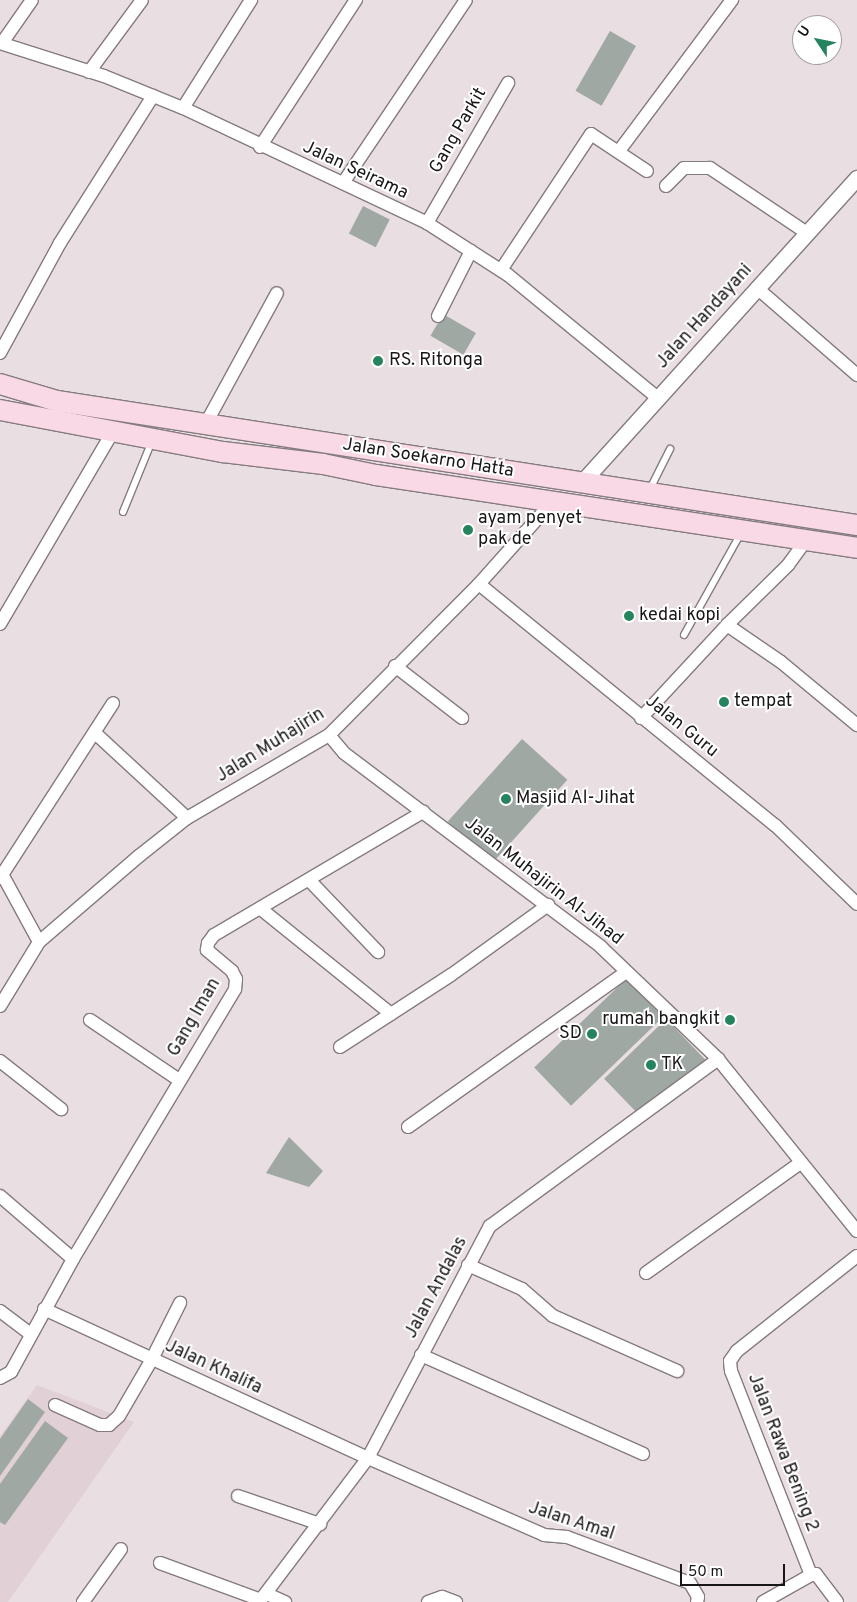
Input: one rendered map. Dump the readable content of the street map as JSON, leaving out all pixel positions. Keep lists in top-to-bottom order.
{
  "streets": {
    "main road": ["Jalan Soekarno Hatta"],
    "street": [
      "Gang Parkit",
      "Jalan Seirama",
      "Jalan Handayani",
      "Jalan Guru",
      "Jalan Muhajirin",
      "Jalan Muhajirin Al-Jihad",
      "Gang Iman",
      "Jalan Andalas",
      "Jalan Khalifa",
      "Jalan Rawa Bening 2",
      "Jalan Amal"
    ]
  },
  "crossings": [
    ["Gang Parkit", "Jalan Seirama"],
    ["Jalan Seirama", "Jalan Handayani"],
    ["Jalan Handayani", "Jalan Soekarno Hatta"],
    ["Jalan Soekarno Hatta", "Jalan Muhajirin"],
    ["Jalan Guru", "Jalan Muhajirin"],
    ["Jalan Muhajirin", "Jalan Muhajirin Al-Jihad"],
    ["Jalan Muhajirin Al-Jihad", "Gang Iman"],
    ["Jalan Muhajirin Al-Jihad", "Jalan Andalas"],
    ["Gang Iman", "Jalan Khalifa"],
    ["Jalan Andalas", "Jalan Khalifa"],
    ["Jalan Andalas", "Jalan Amal"],
    ["Jalan Khalifa", "Jalan Amal"]
  ],
  "places": [
    "RS. Ritonga",
    "ayam penyet pak de",
    "kedai kopi",
    "tempat",
    "Masjid Al-Jihat",
    "rumah bangkit",
    "SD",
    "TK"
  ],
  "scale_bar": "50 m",
  "north": "top left"
}
